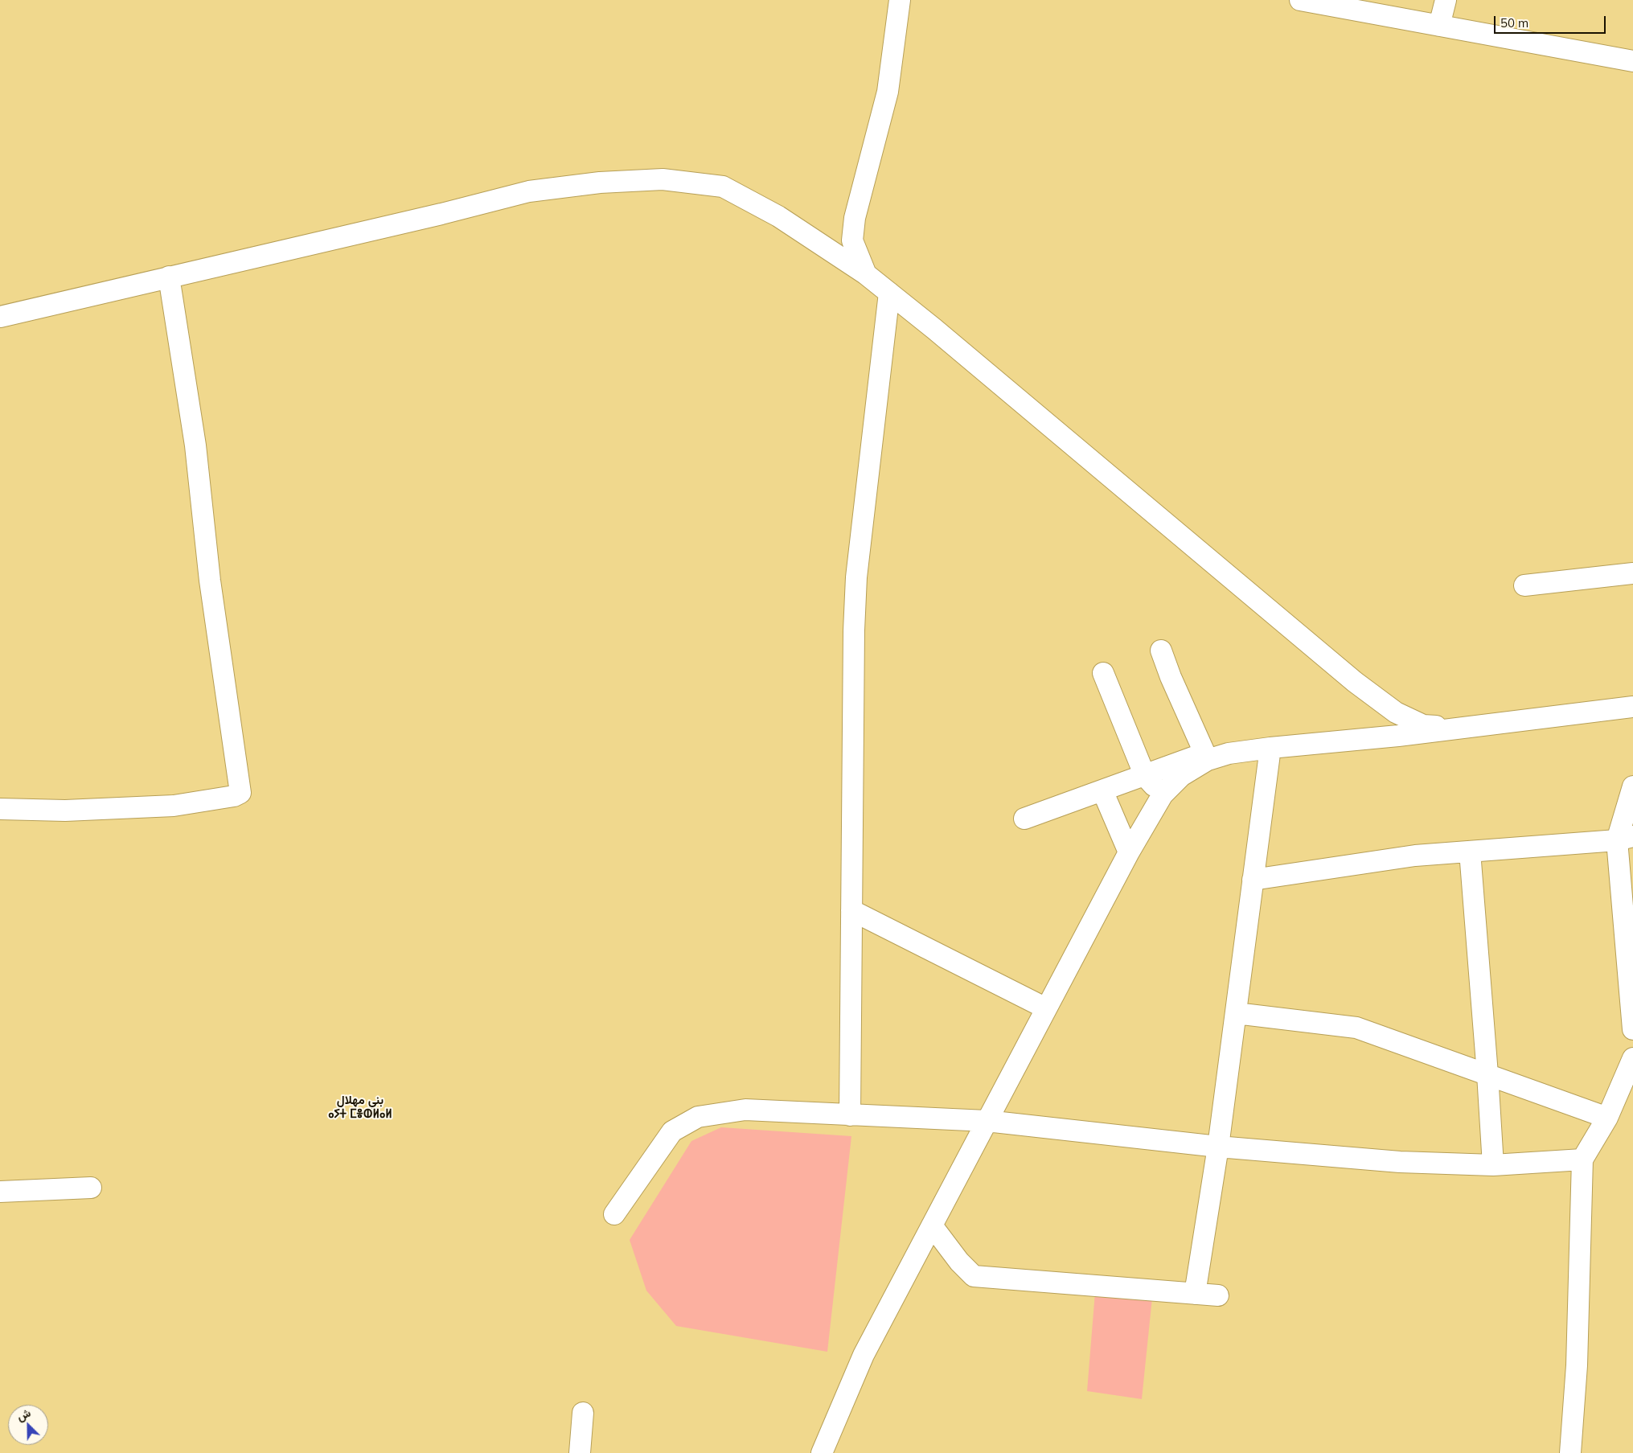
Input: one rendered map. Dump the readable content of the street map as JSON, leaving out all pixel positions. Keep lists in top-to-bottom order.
{
  "districts": ["بني مهلال ⴰⵢⵜ ⵎⴻⵀⵍⴰⵍ"],
  "scale_bar": "50 m",
  "north": "top left"
}
